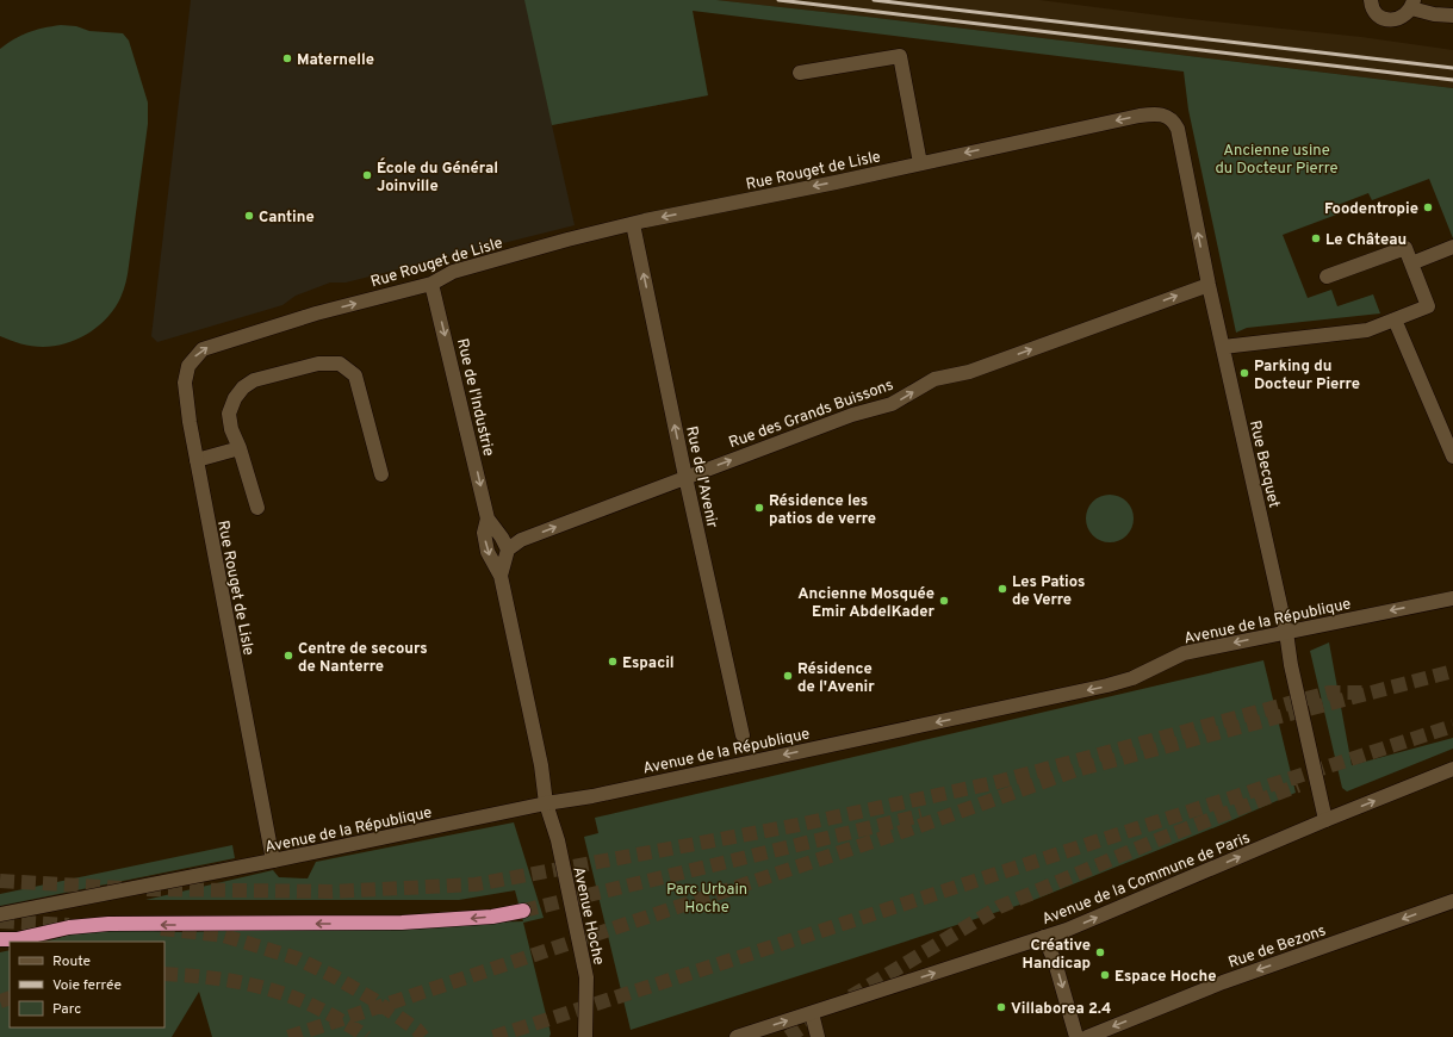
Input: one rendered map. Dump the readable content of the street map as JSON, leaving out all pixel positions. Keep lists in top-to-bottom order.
{
  "streets": {
    "street": [
      "Rue Rouget de Lisle",
      "Rue de l'Industrie",
      "Rue des Grands Buissons",
      "Rue Becquet",
      "Rue de l'Avenir",
      "Avenue de la République",
      "Avenue de la Commune de Paris",
      "Avenue Hoche",
      "Rue de Bezons"
    ]
  },
  "crossings": [
    ["Rue Rouget de Lisle", "Rue de l'Industrie"],
    ["Rue Rouget de Lisle", "Rue Becquet"],
    ["Rue Rouget de Lisle", "Rue de l'Avenir"],
    ["Rue Rouget de Lisle", "Avenue de la République"],
    ["Rue de l'Industrie", "Rue des Grands Buissons"],
    ["Rue de l'Industrie", "Avenue de la République"],
    ["Rue de l'Industrie", "Avenue Hoche"],
    ["Rue des Grands Buissons", "Rue Becquet"],
    ["Rue des Grands Buissons", "Rue de l'Avenir"],
    ["Rue Becquet", "Avenue de la République"],
    ["Rue Becquet", "Avenue de la Commune de Paris"],
    ["Avenue de la République", "Avenue Hoche"]
  ],
  "one_way": [
    "Rue de l'Industrie",
    "Rue des Grands Buissons",
    "Rue de l'Avenir",
    "Avenue de la République",
    "Avenue de la Commune de Paris",
    "Rue de Bezons"
  ],
  "parks": ["Ancienne usine du Docteur Pierre", "Parc Urbain Hoche"],
  "places": [
    "Maternelle",
    "École du Général Joinville",
    "Foodentropie",
    "Cantine",
    "Le Château",
    "Parking du Docteur Pierre",
    "Résidence les patios de verre",
    "Les Patios de Verre",
    "Ancienne Mosquée Emir AbdelKader",
    "Centre de secours de Nanterre",
    "Espacil",
    "Résidence de l'Avenir",
    "Créative Handicap",
    "Espace Hoche",
    "Villaborea 2.4"
  ],
  "legend": ["Route", "Voie ferrée", "Parc"]
}
